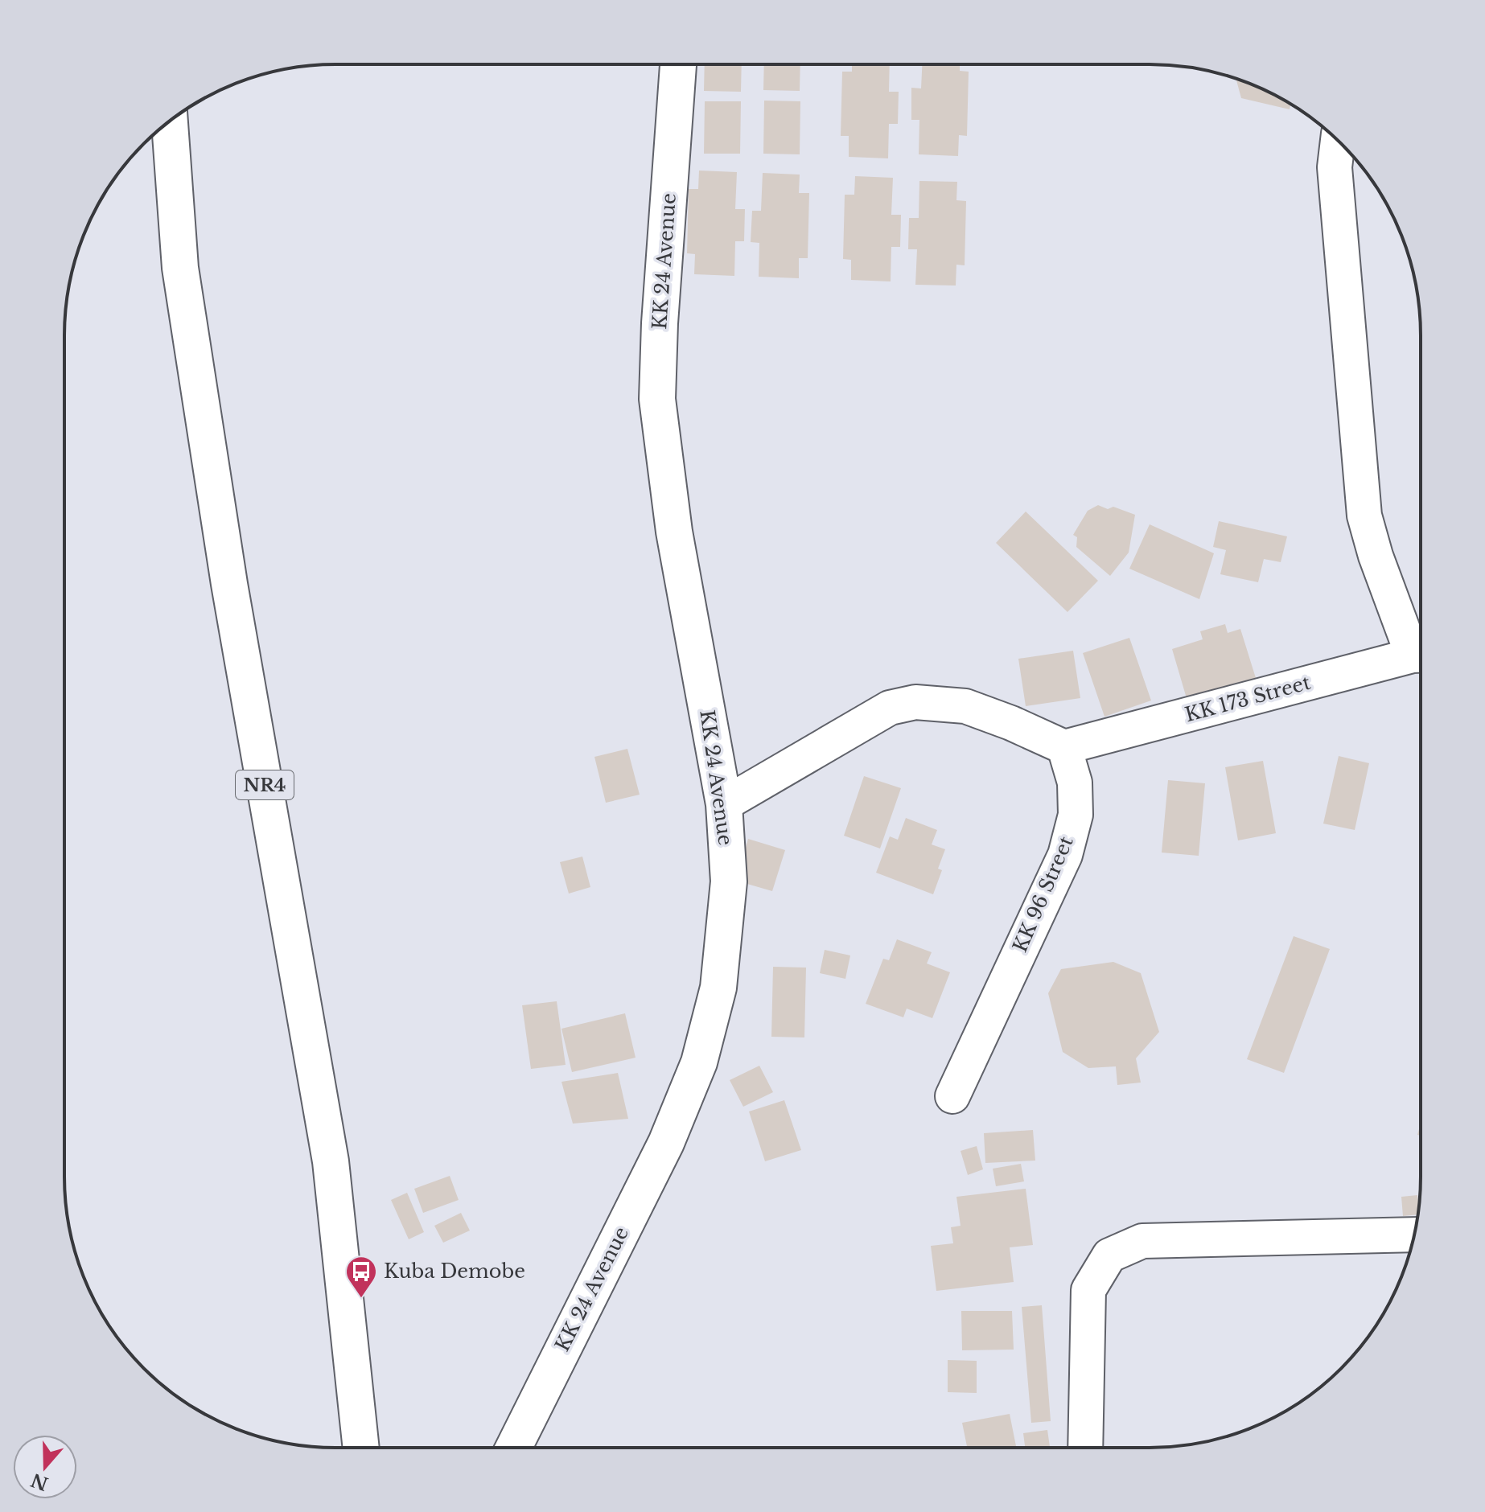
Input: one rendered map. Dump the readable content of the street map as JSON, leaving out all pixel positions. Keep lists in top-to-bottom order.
{
  "streets": {
    "main road": ["KK 24 Avenue", "NR4"],
    "street": ["KK 173 Street", "KK 96 Street"]
  },
  "crossings": [
    ["KK 173 Street", "KK 96 Street"]
  ],
  "places": {
    "bus stop": ["Kuba Demobe"]
  },
  "north": "bottom"
}
